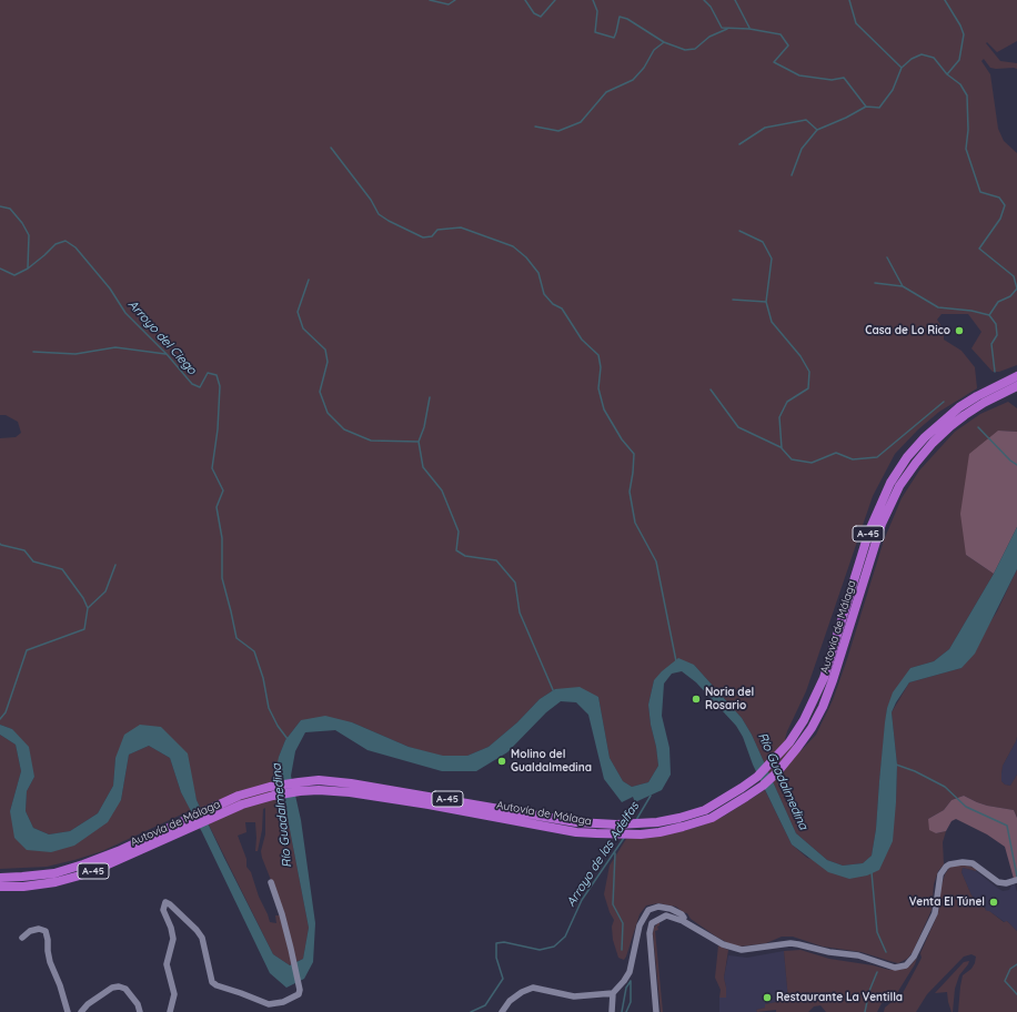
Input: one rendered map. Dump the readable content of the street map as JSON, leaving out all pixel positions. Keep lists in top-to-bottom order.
{
  "streets": {
    "highway": ["A-45", "Autovía de Málaga"]
  },
  "water": ["Arroyo del Ciego", "Río Guadalmedina", "Arroyo de las Adelfas"],
  "places": [
    "Casa de Lo Rico",
    "Noria del Rosario",
    "Molino del Gualdalmedina",
    "Venta El Túnel",
    "Restaurante La Ventilla"
  ]
}
